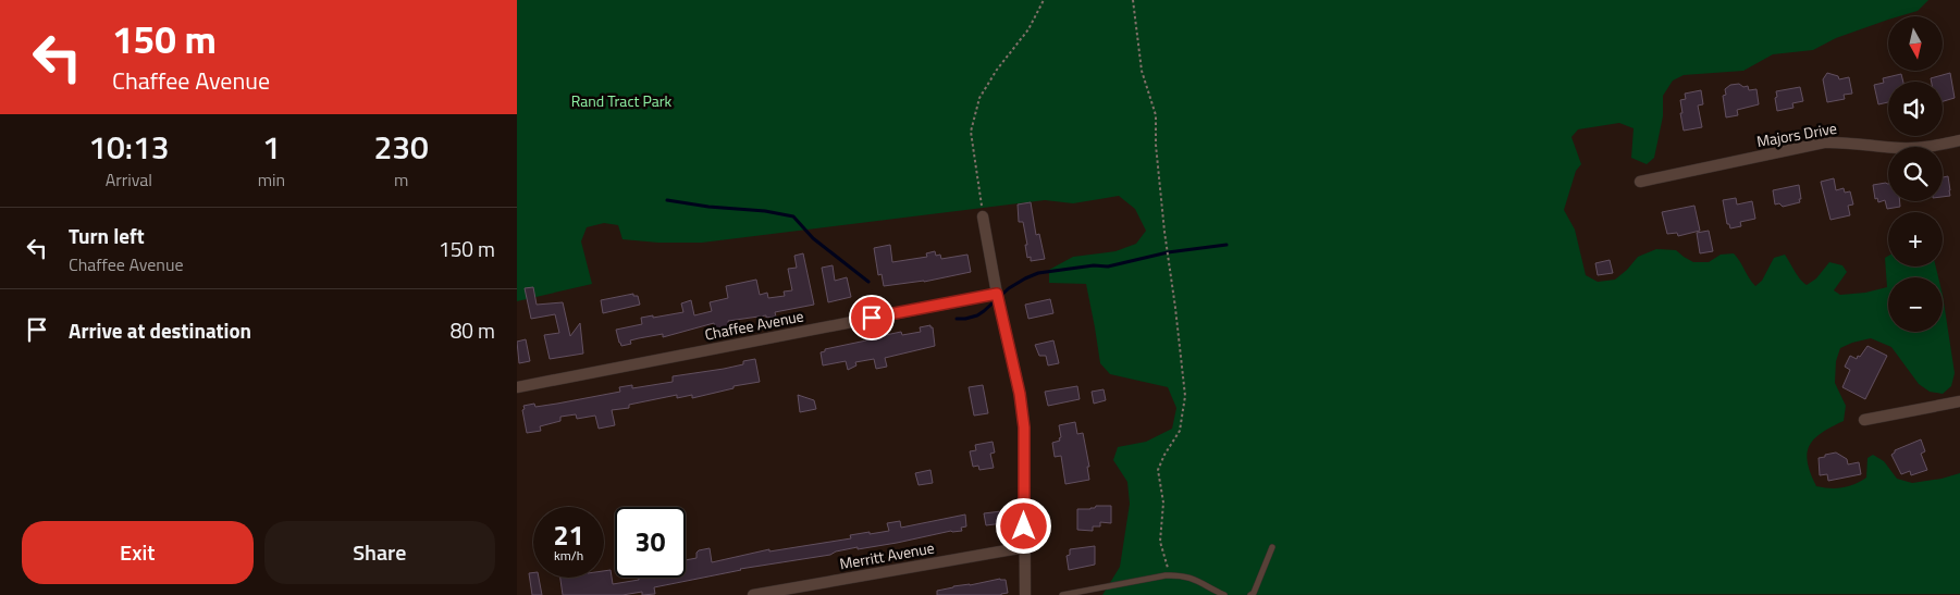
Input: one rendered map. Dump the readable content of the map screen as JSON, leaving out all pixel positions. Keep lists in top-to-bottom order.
{
  "streets": {
    "street": ["Majors Drive", "Chaffee Avenue", "Merritt Avenue"]
  },
  "parks": ["Rand Tract Park"],
  "north": "bottom",
  "page": {
    "turn": ["150 m", "Chaffee Avenue"],
    "map_buttons": ["+", "−"],
    "eta": [
      "10:13",
      "Arrival",
      "1",
      "min",
      "230",
      "m"
    ],
    "list": [
      {
        "name": "Turn left",
        "note": "Chaffee Avenue",
        "value": "150 m"
      },
      {
        "name": "Arrive at destination",
        "value": "80 m"
      }
    ],
    "speed": "21 km/h",
    "limit": "30",
    "buttons": ["Exit", "Share"]
  }
}
